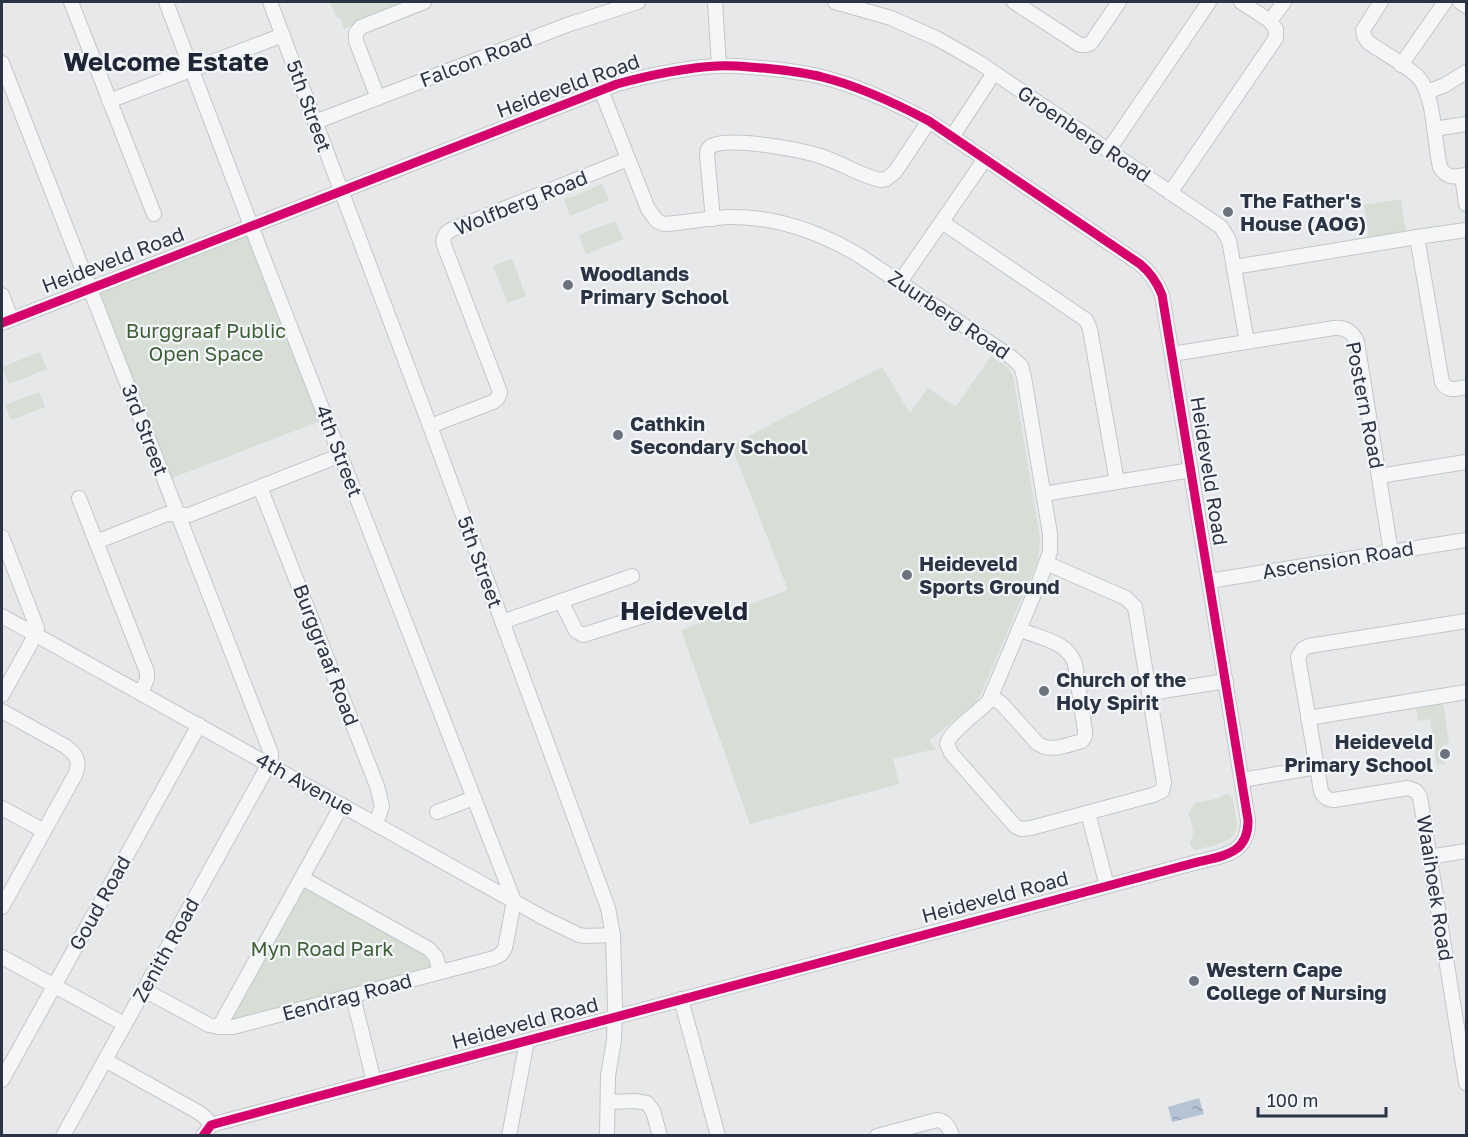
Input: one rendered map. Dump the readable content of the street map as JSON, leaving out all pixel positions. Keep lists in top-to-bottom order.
{
  "streets": {
    "street": [
      "Falcon Road",
      "Heideveld Road",
      "5th Street",
      "Groenberg Road",
      "Wolfberg Road",
      "Zuurberg Road",
      "Postern Road",
      "3rd Street",
      "4th Street",
      "Ascension Road",
      "Burggraaf Road",
      "4th Avenue",
      "Waaihoek Road",
      "Goud Road",
      "Zenith Road",
      "Eendrag Road"
    ]
  },
  "crossings": [
    ["Falcon Road", "5th Street"],
    ["Heideveld Road", "5th Street"],
    ["Heideveld Road", "Zuurberg Road"],
    ["Heideveld Road", "Postern Road"],
    ["Heideveld Road", "3rd Street"],
    ["Heideveld Road", "4th Street"],
    ["Heideveld Road", "Ascension Road"],
    ["5th Street", "Wolfberg Road"],
    ["5th Street", "4th Avenue"],
    ["Groenberg Road", "Postern Road"],
    ["Wolfberg Road", "Zuurberg Road"],
    ["Postern Road", "Ascension Road"],
    ["3rd Street", "4th Avenue"],
    ["3rd Street", "Zenith Road"],
    ["4th Street", "4th Avenue"],
    ["4th Street", "Eendrag Road"],
    ["Burggraaf Road", "4th Avenue"],
    ["4th Avenue", "Goud Road"],
    ["4th Avenue", "Zenith Road"],
    ["4th Avenue", "Eendrag Road"],
    ["Zenith Road", "Eendrag Road"]
  ],
  "districts": ["Welcome Estate", "Heideveld"],
  "parks": ["Burggraaf Public Open Space", "Myn Road Park"],
  "places": [
    "The Father's House (AOG)",
    "Woodlands Primary School",
    "Cathkin Secondary School",
    "Heideveld Sports Ground",
    "Church of the Holy Spirit",
    "Heideveld Primary School",
    "Western Cape College of Nursing"
  ],
  "scale_bar": "100 m"
}
